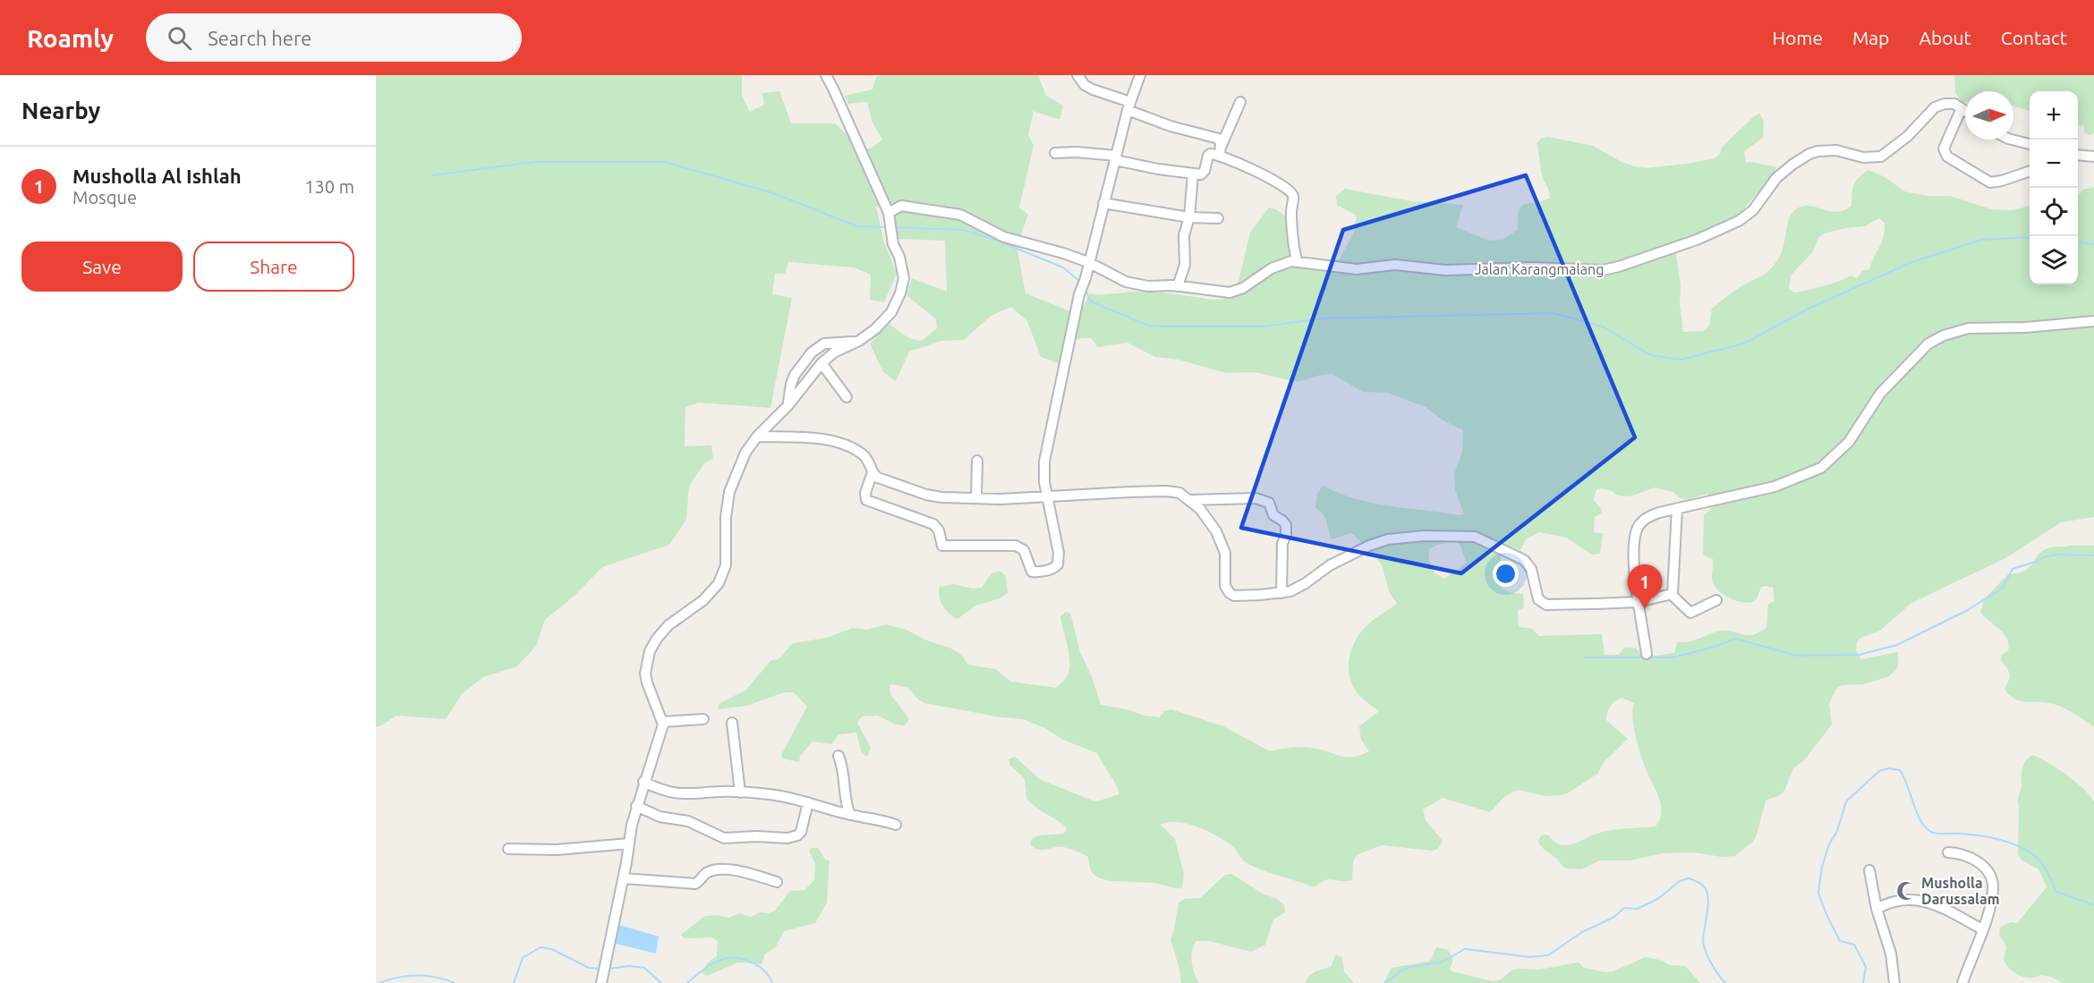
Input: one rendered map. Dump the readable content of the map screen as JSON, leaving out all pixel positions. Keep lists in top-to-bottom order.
{
  "streets": {
    "street": ["Jalan Karangmalang"]
  },
  "places": {
    "mosque": ["Musholla Darussalam"]
  },
  "north": "right",
  "page": {
    "header": "Roamly",
    "search": "Search here",
    "nav": [
      "Home",
      "Map",
      "About",
      "Contact"
    ],
    "heading": "Nearby",
    "map_buttons": ["+", "−"],
    "list": [
      {
        "mark": "1",
        "name": "Musholla Al Ishlah",
        "note": "Mosque",
        "value": "130 m"
      }
    ],
    "buttons": ["Save", "Share"],
    "pins": "1"
  }
}
